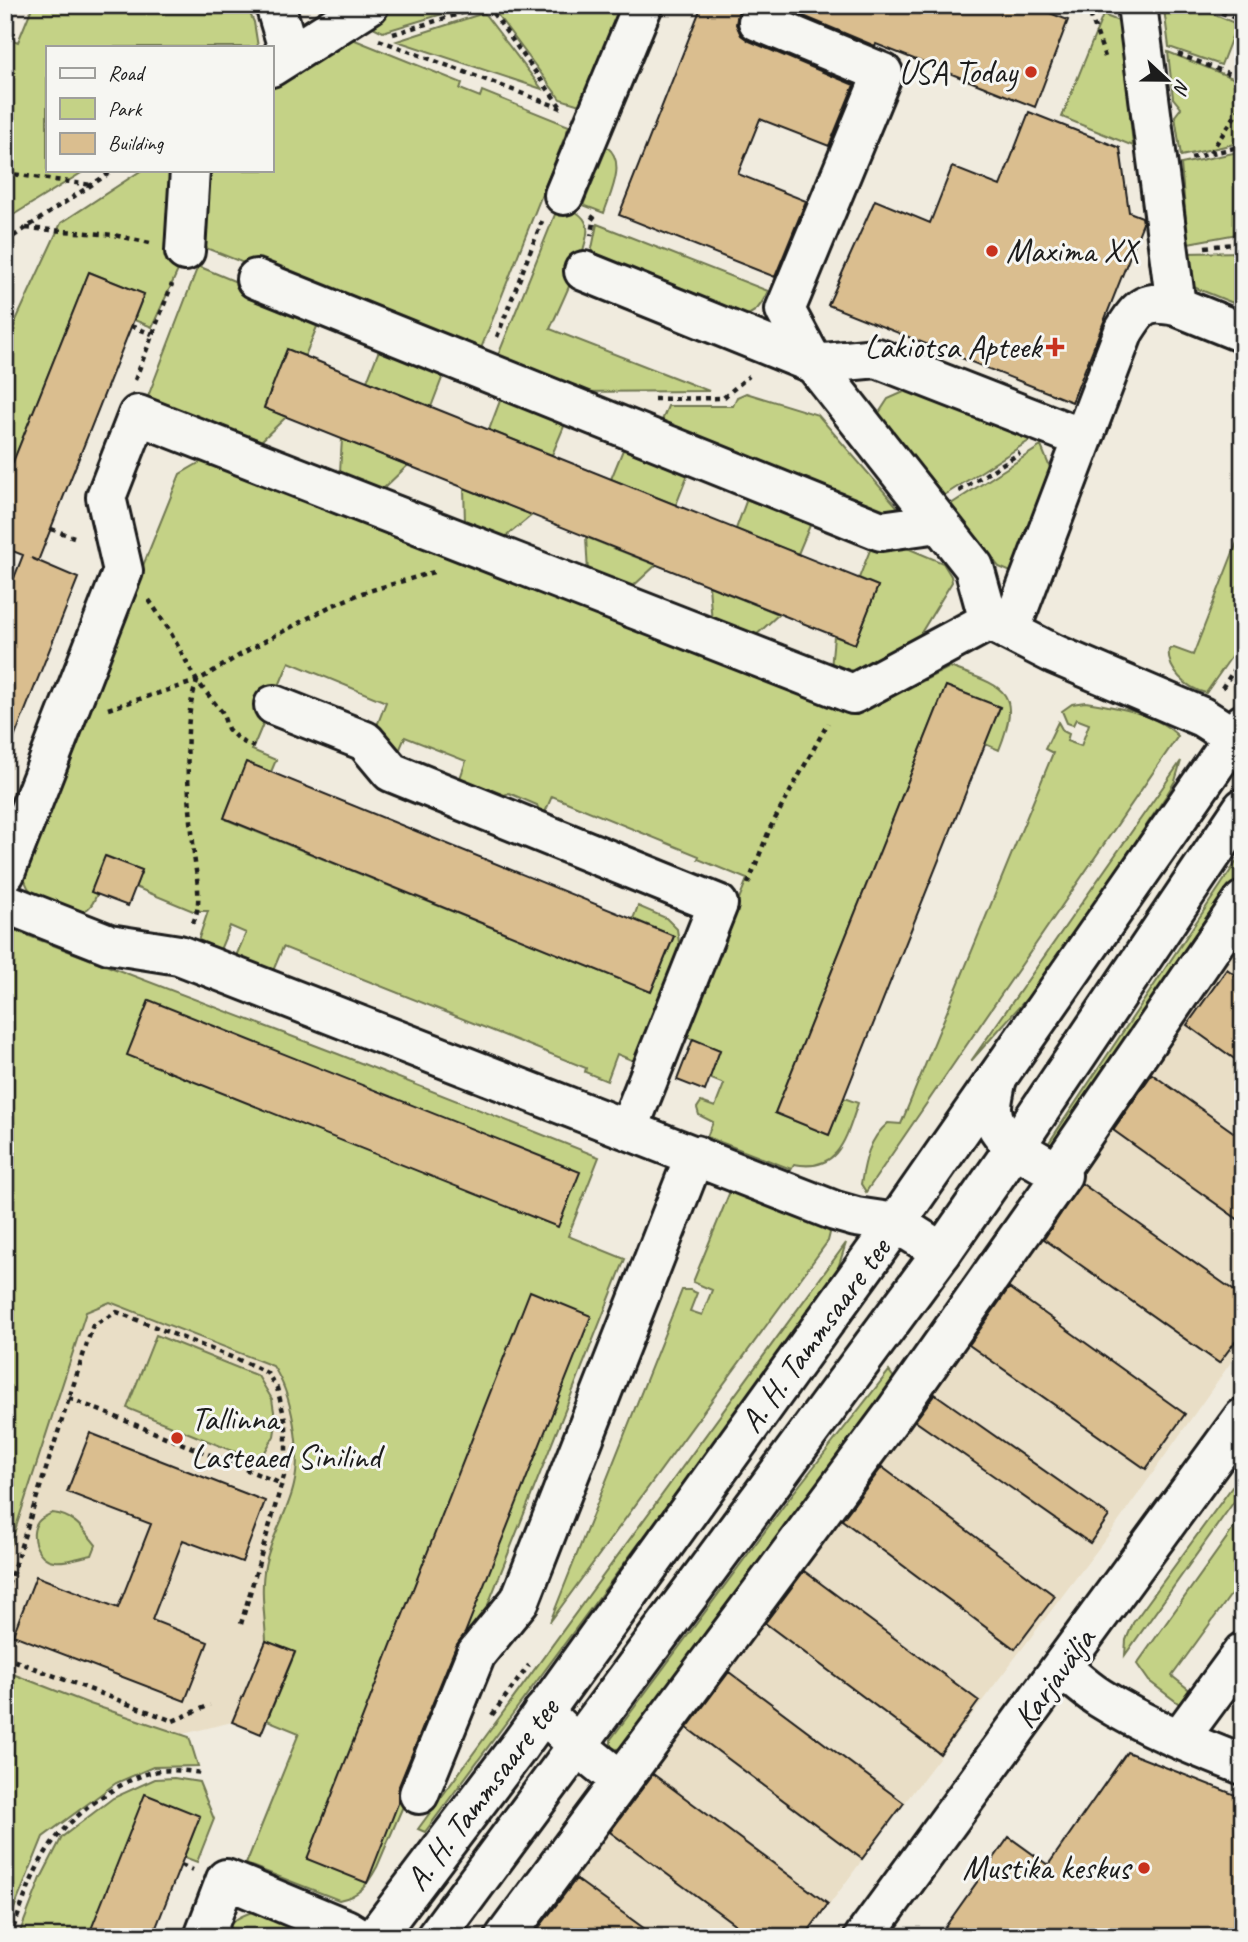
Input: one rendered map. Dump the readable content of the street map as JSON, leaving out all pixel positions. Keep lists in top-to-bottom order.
{
  "streets": {
    "street": ["A. H. Tammsaare tee", "Karjavälja"]
  },
  "places": {
    "other": [
      "USA Today",
      "Maxima XX",
      "Tallinna Lasteaed Sinilind",
      "Mustika keskus"
    ],
    "health": ["Lakiotsa Apteek"]
  },
  "legend": ["Road", "Park", "Building"],
  "north": "right"
}
